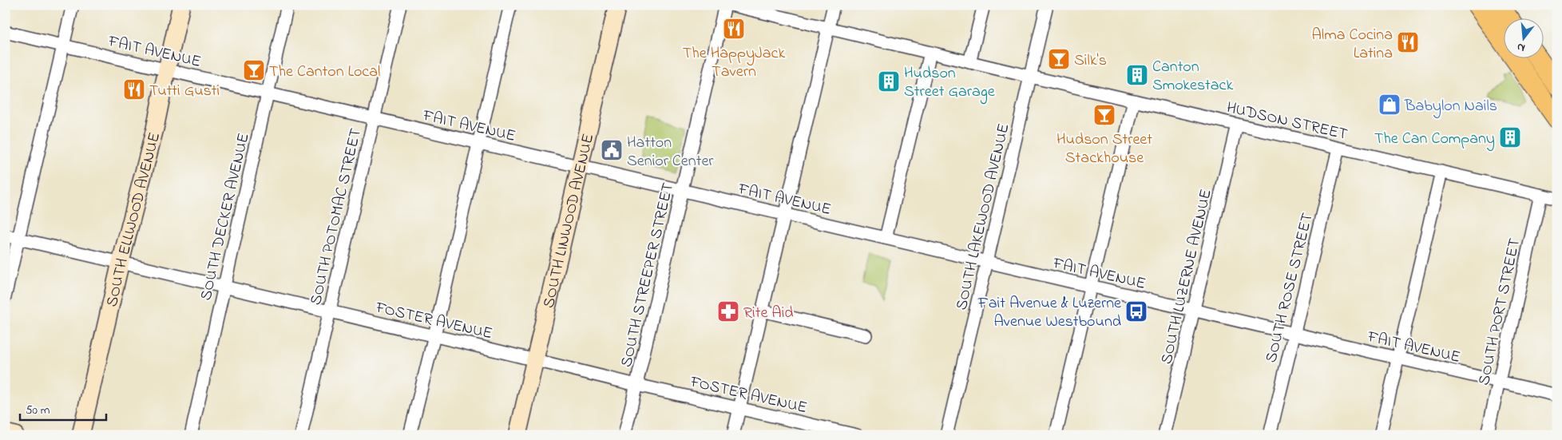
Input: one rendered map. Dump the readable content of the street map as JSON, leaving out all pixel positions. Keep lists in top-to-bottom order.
{
  "streets": {
    "street": [
      "FAIT AVENUE",
      "HUDSON STREET",
      "SOUTH DECKER AVENUE",
      "SOUTH POTOMAC STREET",
      "SOUTH LAKEWOOD AVENUE",
      "SOUTH LINWOOD AVENUE",
      "SOUTH ELLWOOD AVENUE",
      "SOUTH STREEPER STREET",
      "SOUTH LUZERNE AVENUE",
      "SOUTH ROSE STREET",
      "SOUTH PORT STREET",
      "FOSTER AVENUE"
    ]
  },
  "crossings": [
    ["FAIT AVENUE", "SOUTH DECKER AVENUE"],
    ["FAIT AVENUE", "SOUTH POTOMAC STREET"],
    ["FAIT AVENUE", "SOUTH LAKEWOOD AVENUE"],
    ["FAIT AVENUE", "SOUTH LINWOOD AVENUE"],
    ["FAIT AVENUE", "SOUTH ELLWOOD AVENUE"],
    ["FAIT AVENUE", "SOUTH STREEPER STREET"],
    ["FAIT AVENUE", "SOUTH LUZERNE AVENUE"],
    ["FAIT AVENUE", "SOUTH ROSE STREET"],
    ["FAIT AVENUE", "SOUTH PORT STREET"],
    ["HUDSON STREET", "SOUTH LAKEWOOD AVENUE"],
    ["HUDSON STREET", "SOUTH LUZERNE AVENUE"],
    ["HUDSON STREET", "SOUTH ROSE STREET"],
    ["HUDSON STREET", "SOUTH PORT STREET"],
    ["SOUTH DECKER AVENUE", "FOSTER AVENUE"],
    ["SOUTH POTOMAC STREET", "FOSTER AVENUE"],
    ["SOUTH LINWOOD AVENUE", "FOSTER AVENUE"],
    ["SOUTH ELLWOOD AVENUE", "FOSTER AVENUE"],
    ["SOUTH STREEPER STREET", "FOSTER AVENUE"]
  ],
  "places": {
    "restaurant": ["The HappyJack Tavern", "Alma Cocina Latina", "Tutti Gusti"],
    "bar": ["Silk's", "The Canton Local", "Hudson Street Stackhouse"],
    "building": ["Canton Smokestack", "Hudson Street Garage", "The Can Company"],
    "shop": ["Babylon Nails"],
    "public building": ["Hatton Senior Center"],
    "pharmacy": ["Rite Aid"],
    "bus stop": ["Fait Avenue & Luzerne Avenue Westbound"]
  },
  "scale_bar": "50 m",
  "north": "bottom"
}
